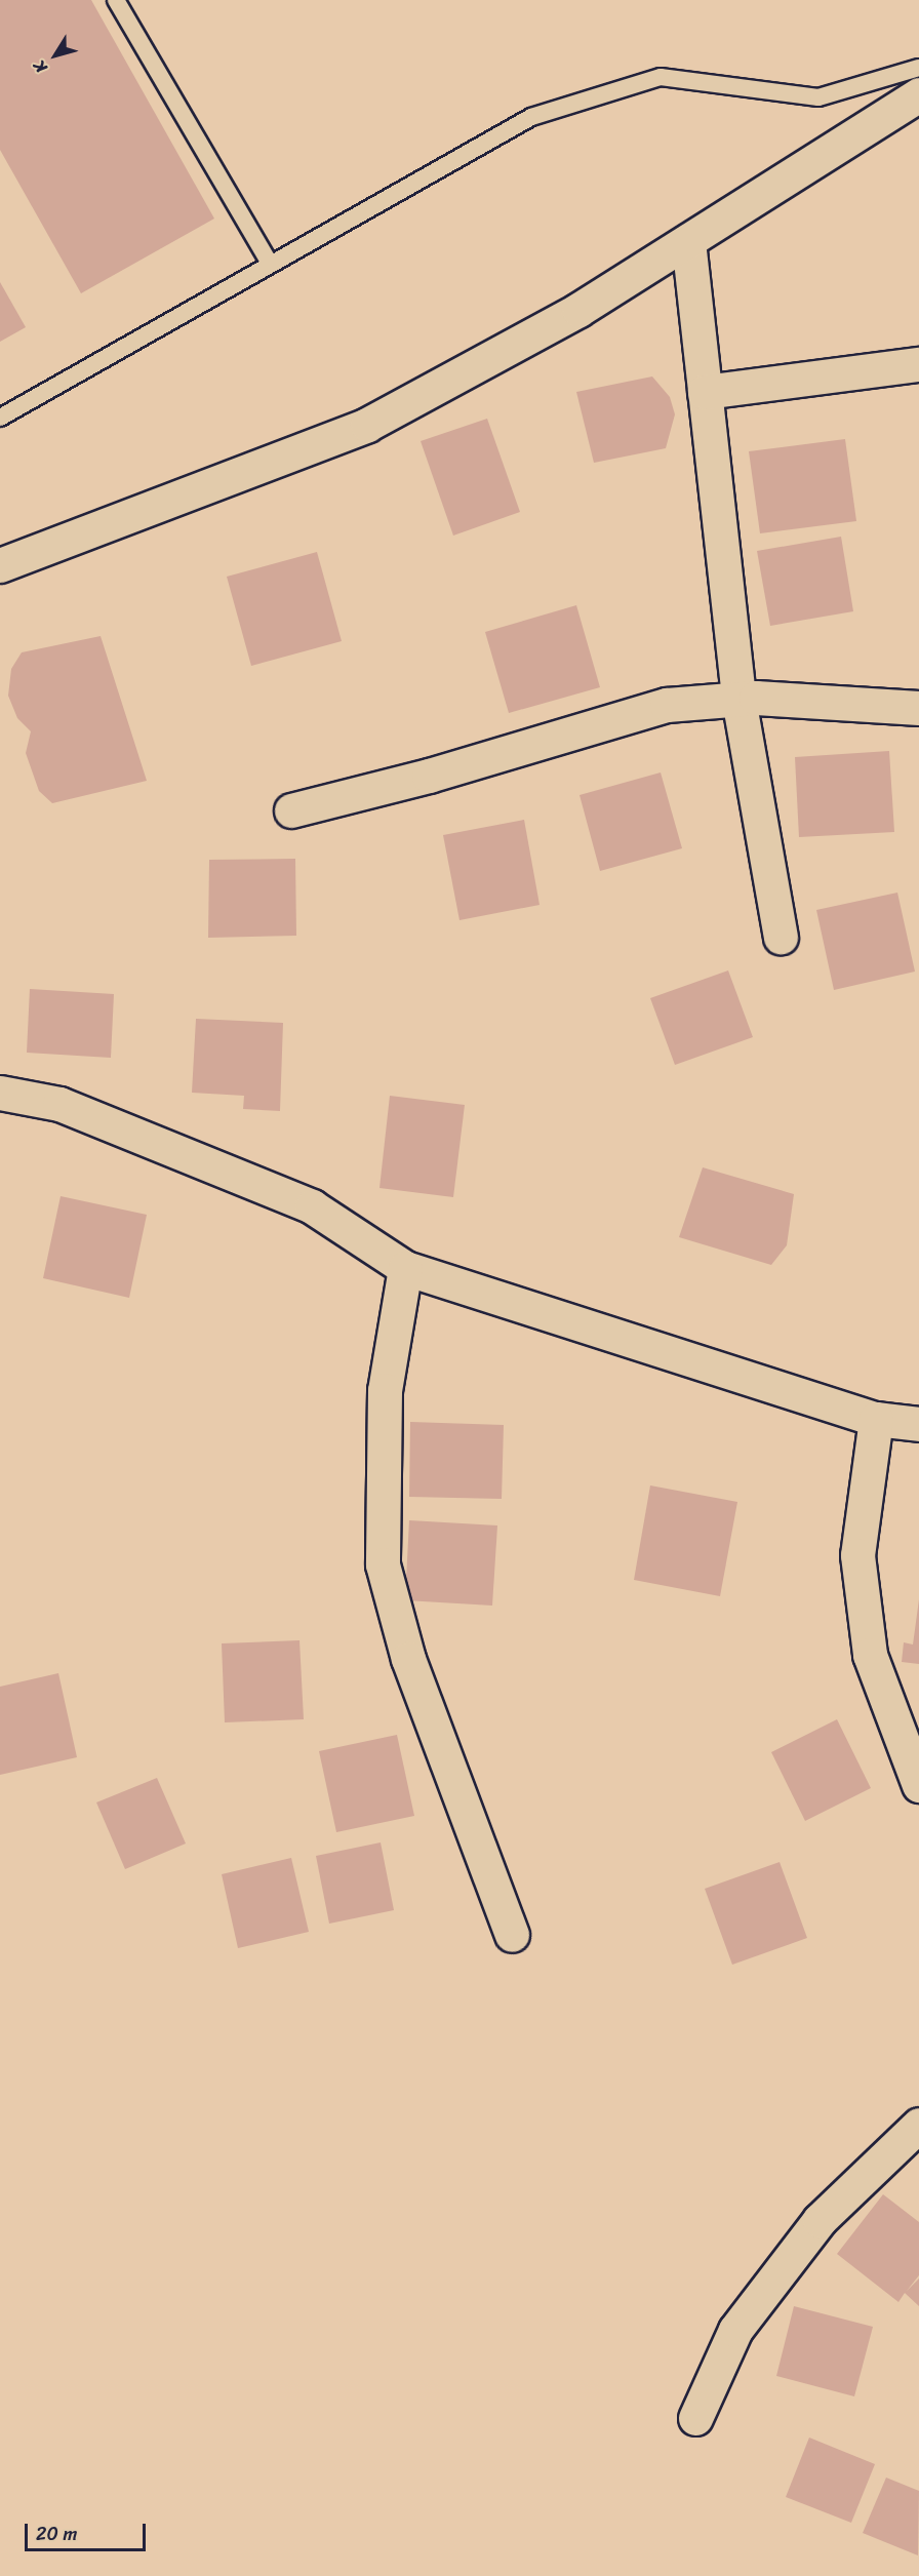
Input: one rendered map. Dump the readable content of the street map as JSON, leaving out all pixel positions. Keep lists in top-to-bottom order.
{
  "scale_bar": "20 m",
  "north": "bottom left"
}
